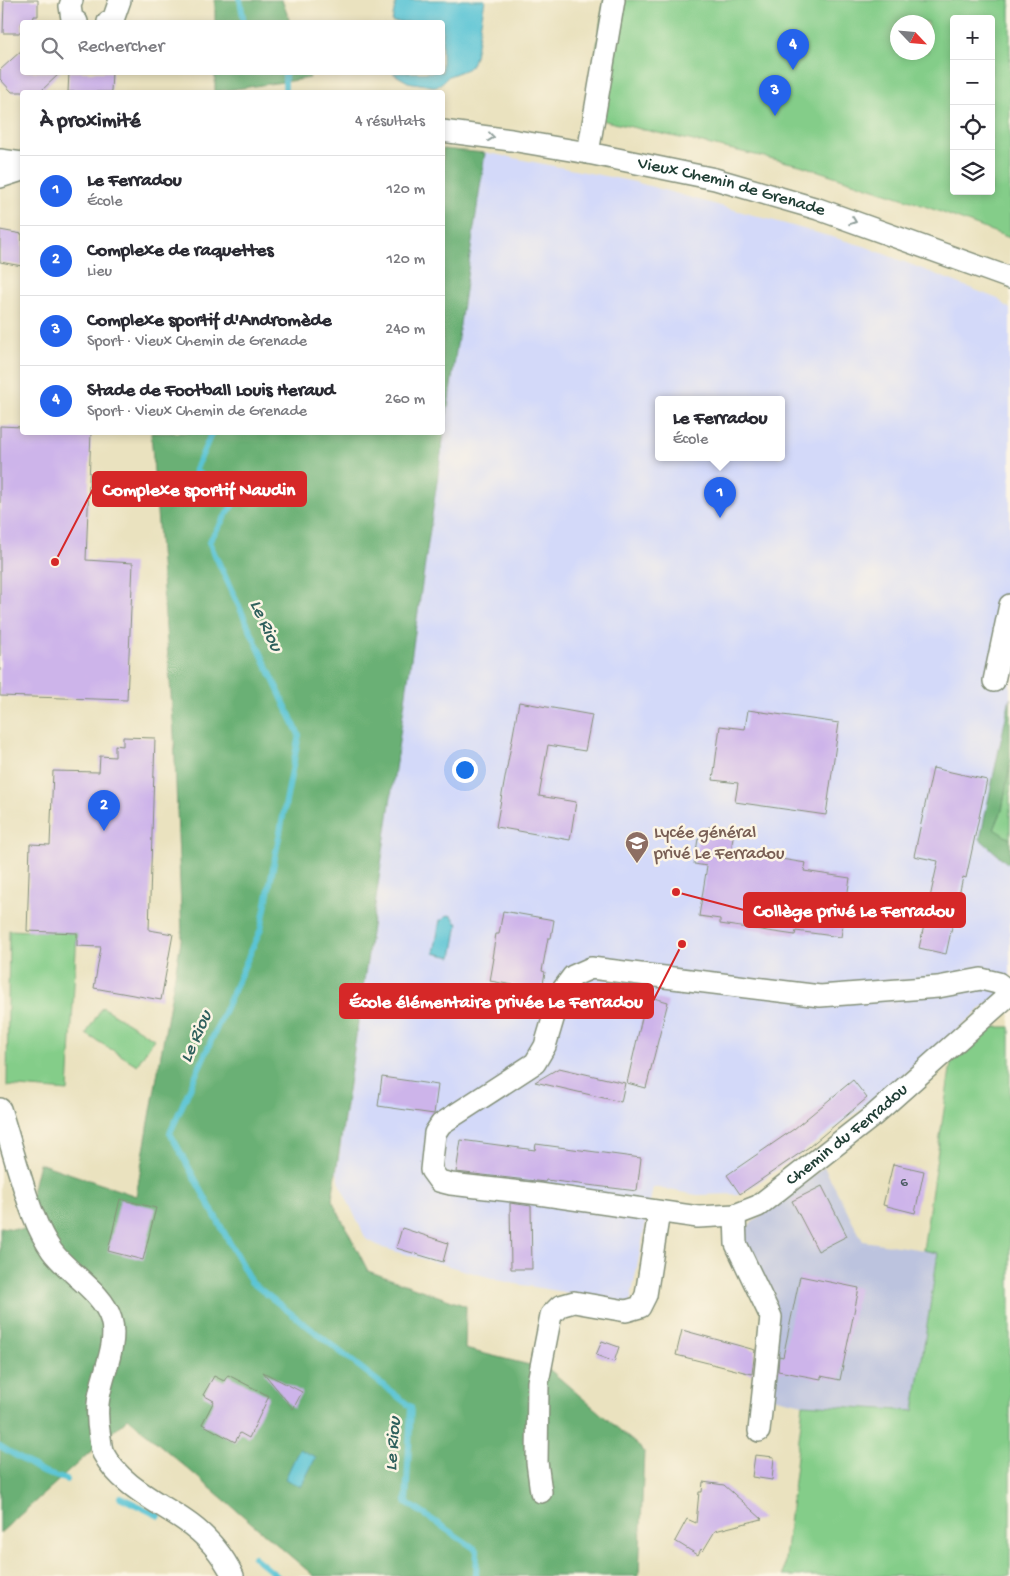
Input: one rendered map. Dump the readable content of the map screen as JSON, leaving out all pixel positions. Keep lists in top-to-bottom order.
{
  "streets": {
    "street": ["Vieux Chemin de Grenade", "Chemin du Ferradou"]
  },
  "one_way": ["Vieux Chemin de Grenade"],
  "water": ["Le Riou"],
  "places": {
    "other": ["Complexe sportif Naudin", "Collège privé Le Ferradou", "École élémentaire privée Le Ferradou"],
    "school or university": ["Lycée général privé Le Ferradou"]
  },
  "house_numbers": ["6"],
  "north": "bottom right",
  "page": {
    "map_buttons": ["+", "−"],
    "search": "Rechercher",
    "pins": [
      "4",
      "3",
      "1",
      "2"
    ],
    "heading": ["À proximité", "4 résultats"],
    "list": [
      {
        "mark": "1",
        "name": "Le Ferradou",
        "note": "École",
        "value": "120 m"
      },
      {
        "mark": "2",
        "name": "Complexe de raquettes",
        "note": "Lieu",
        "value": "120 m"
      },
      {
        "mark": "3",
        "name": "Complexe sportif d'Andromède",
        "note": "Sport · Vieux Chemin de Grenade",
        "value": "240 m"
      },
      {
        "mark": "4",
        "name": "Stade de Football Louis Heraud",
        "note": "Sport · Vieux Chemin de Grenade",
        "value": "260 m"
      }
    ],
    "popup": ["Le Ferradou", "École"]
  }
}
